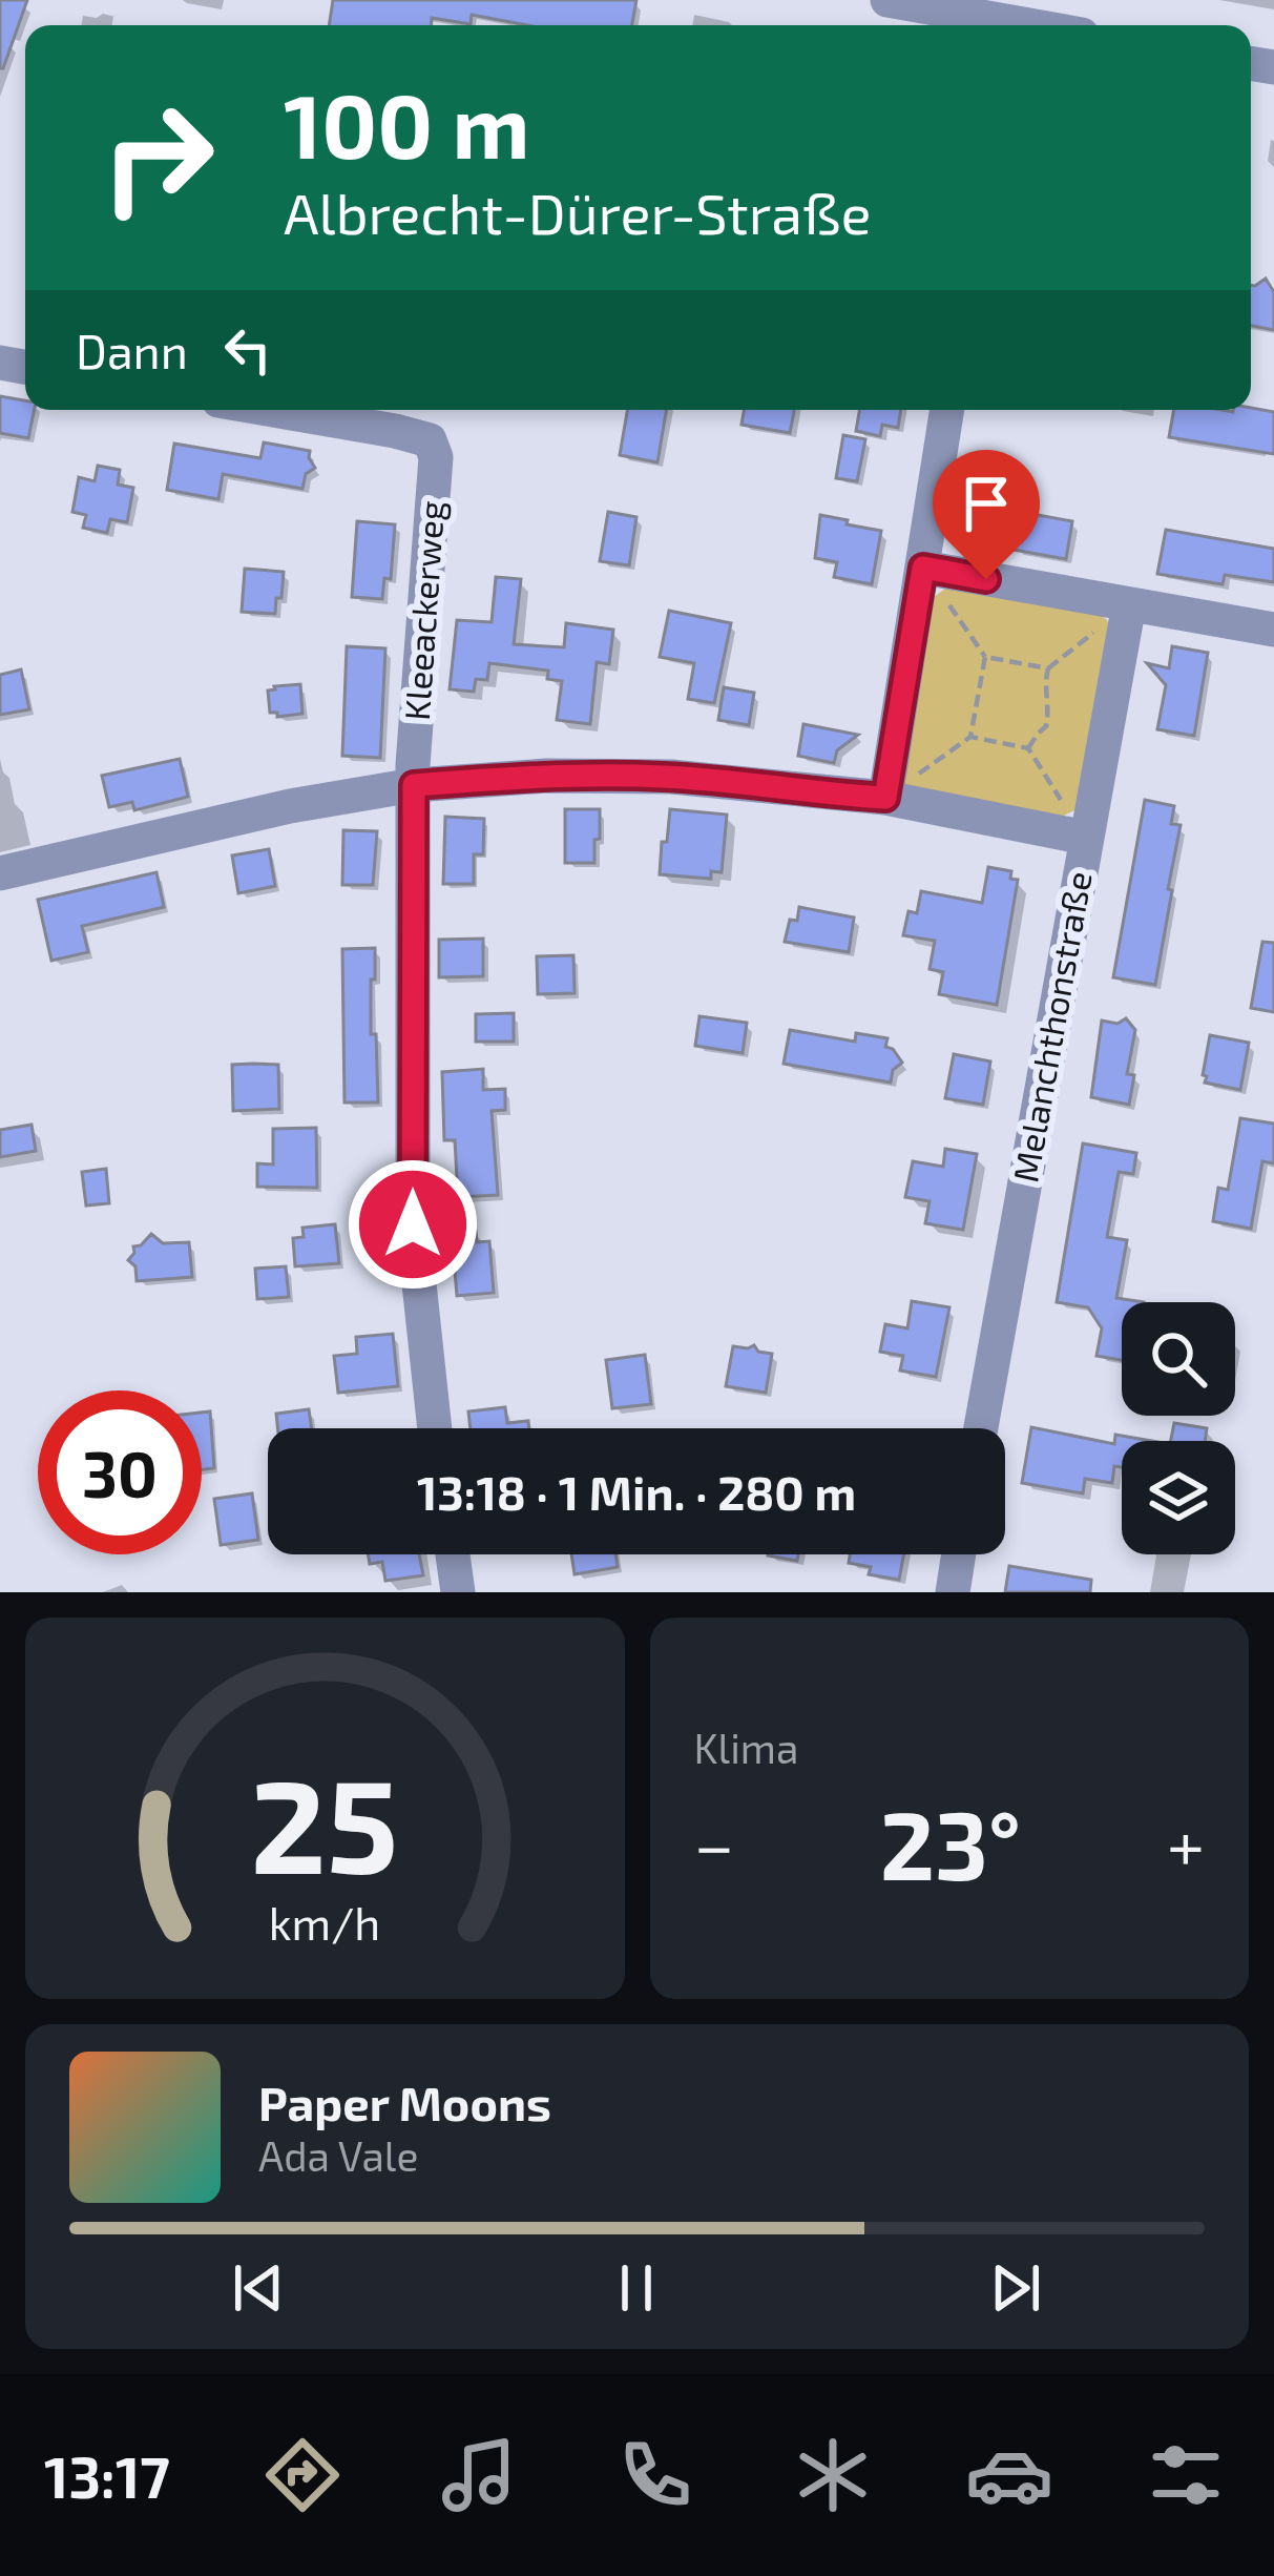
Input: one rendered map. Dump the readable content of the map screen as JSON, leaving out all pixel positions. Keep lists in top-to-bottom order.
{
  "streets": {
    "street": ["Kleeackerweg", "Melanchthonstraße"]
  },
  "page": {
    "turn": ["100 m", "Albrecht-Dürer-Straße"],
    "then": "Dann",
    "limit": "30",
    "trip": "13:18 · 1 Min. · 280 m",
    "tile": "Klima",
    "heat": ["−", "23°", "+"],
    "song": ["Paper Moons", "Ada Vale"],
    "tabs": "13:17",
    "gauge": ["25", "km/h"]
  }
}
